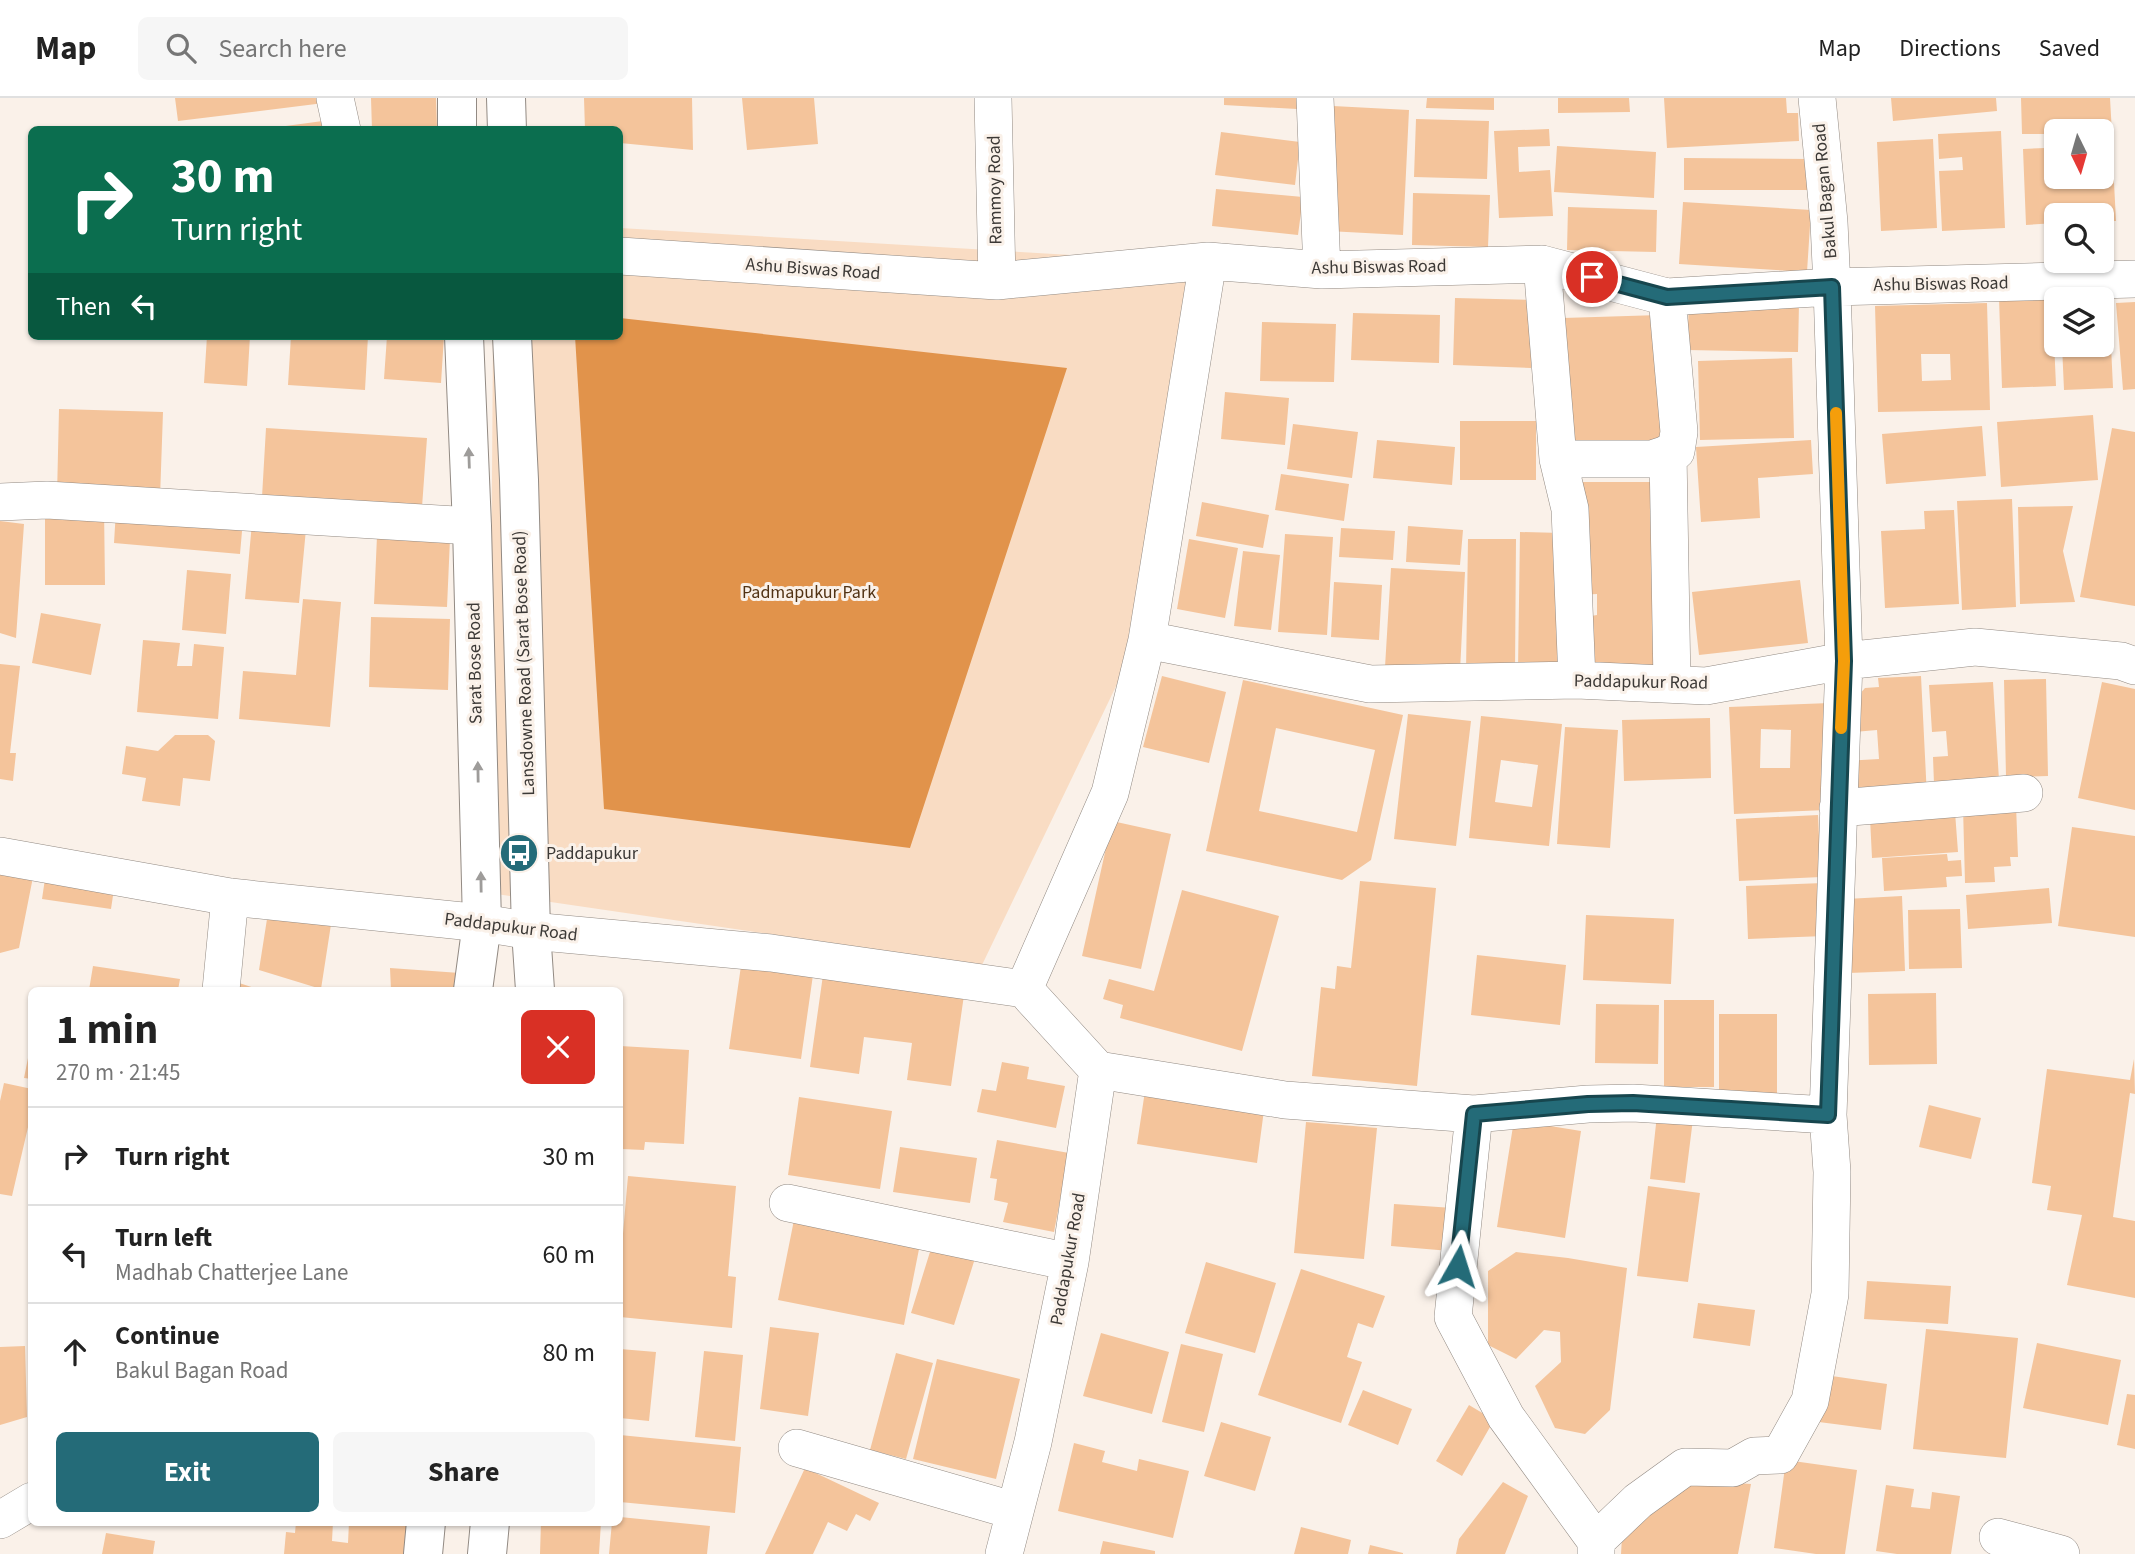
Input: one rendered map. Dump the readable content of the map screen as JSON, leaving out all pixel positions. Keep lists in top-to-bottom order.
{
  "streets": {
    "main road": ["Sarat Bose Road", "Lansdowne Road (Sarat Bose Road)"],
    "street": [
      "Rammoy Road",
      "Bakul Bagan Road",
      "Ashu Biswas Road",
      "Paddapukur Road"
    ]
  },
  "crossings": [
    ["Rammoy Road", "Ashu Biswas Road"],
    ["Bakul Bagan Road", "Ashu Biswas Road"],
    ["Bakul Bagan Road", "Paddapukur Road"],
    ["Sarat Bose Road", "Paddapukur Road"],
    ["Lansdowne Road (Sarat Bose Road)", "Paddapukur Road"]
  ],
  "one_way": ["Sarat Bose Road"],
  "parks": ["Padmapukur Park"],
  "places": {
    "bus stop": ["Paddapukur"]
  },
  "north": "bottom",
  "page": {
    "header": "Map",
    "search": "Search here",
    "nav": ["Map", "Directions", "Saved"],
    "turn": ["30 m", "Turn right"],
    "then": "Then",
    "heading": ["1 min", "270 m · 21:45"],
    "list": [
      {
        "name": "Turn right",
        "value": "30 m"
      },
      {
        "name": "Turn left",
        "note": "Madhab Chatterjee Lane",
        "value": "60 m"
      },
      {
        "name": "Continue",
        "note": "Bakul Bagan Road",
        "value": "80 m"
      }
    ],
    "buttons": ["Exit", "Share"]
  }
}
